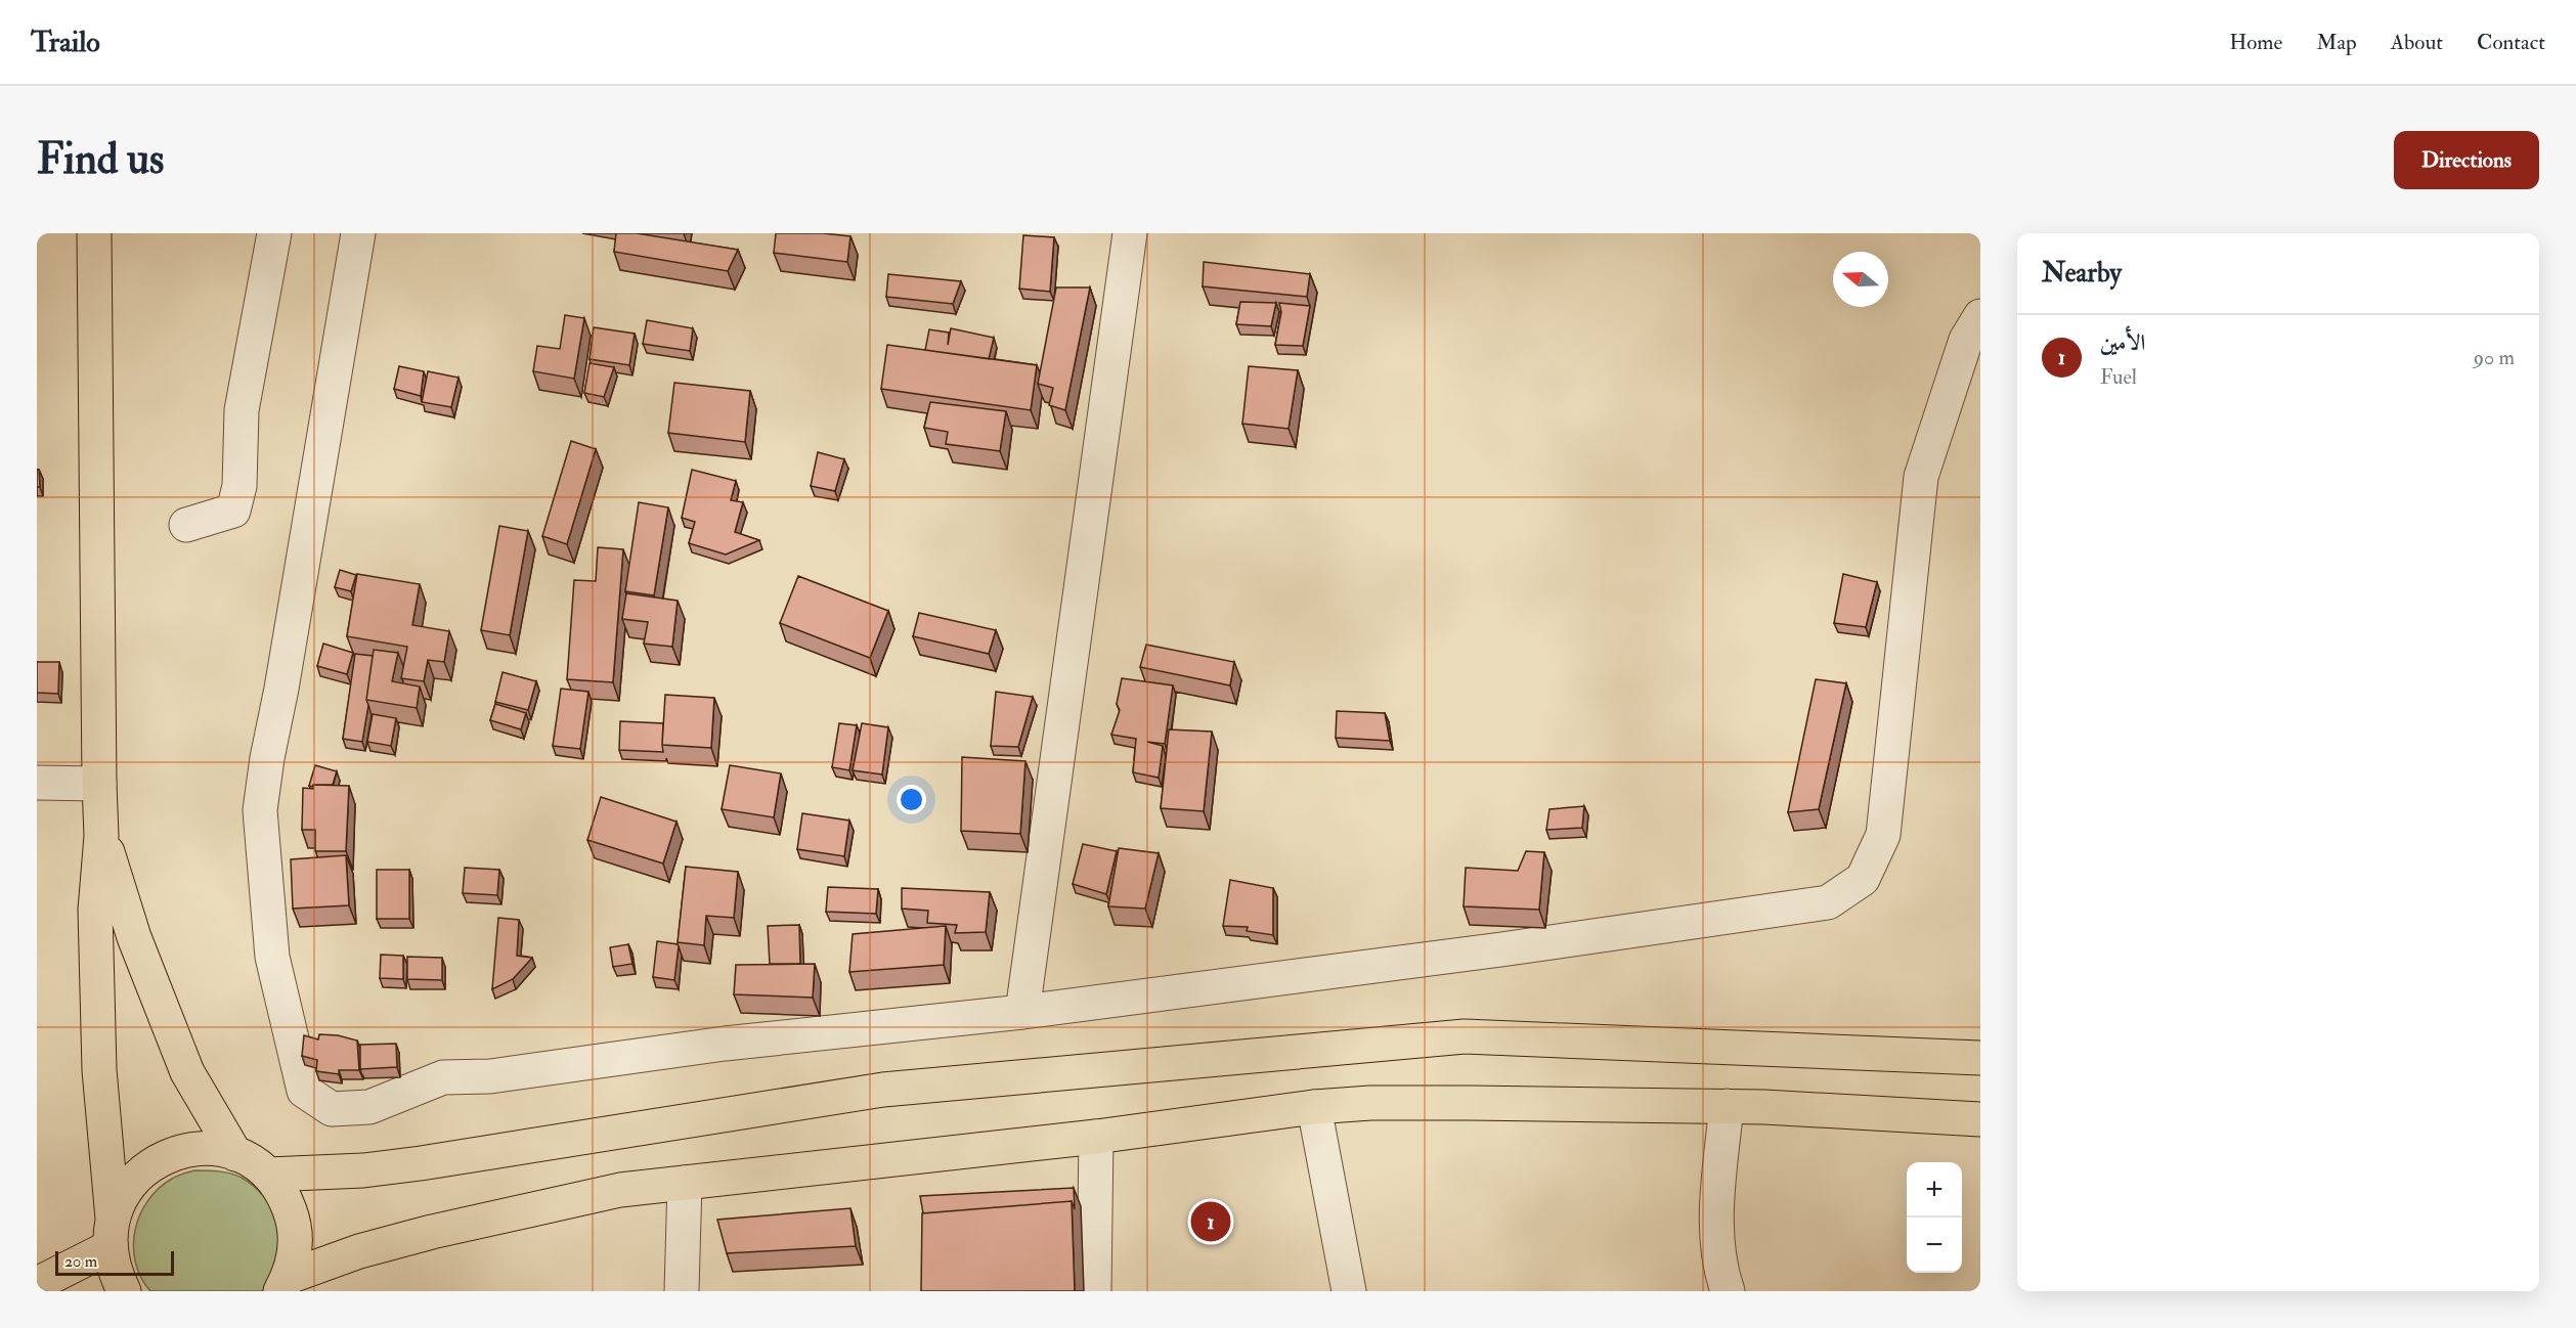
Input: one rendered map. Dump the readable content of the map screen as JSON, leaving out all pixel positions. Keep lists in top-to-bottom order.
{
  "scale_bar": "20 m",
  "north": "left",
  "page": {
    "header": "Trailo",
    "nav": [
      "Home",
      "Map",
      "About",
      "Contact"
    ],
    "buttons": "Directions",
    "title": "Find us",
    "heading": "Nearby",
    "list": [
      {
        "mark": "1",
        "name": "الأمين",
        "note": "Fuel",
        "value": "90 m"
      }
    ],
    "map_buttons": ["+", "−"],
    "pins": "1",
    "scale": "20 m"
  }
}
